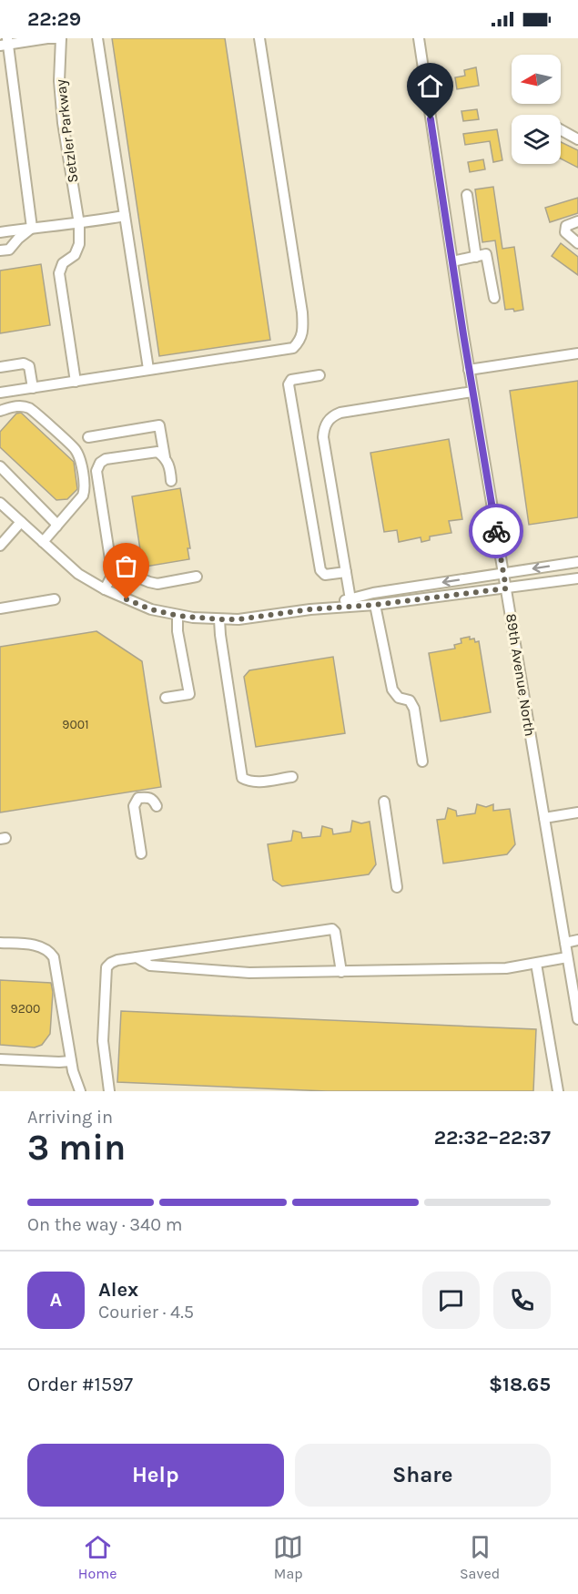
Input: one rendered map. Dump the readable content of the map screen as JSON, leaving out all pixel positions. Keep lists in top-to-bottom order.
{
  "streets": {
    "street": ["Setzler Parkway", "89th Avenue North"]
  },
  "house_numbers": ["9001", "9200"],
  "north": "left",
  "page": {
    "status": "22:29",
    "heading": ["3 min", "Arriving in", "22:32–22:37"],
    "panel": [
      "Alex",
      "Courier · 4.5",
      "Order #1597",
      "$18.65"
    ],
    "bar": "On the way · 340 m",
    "round": "A",
    "buttons": ["Help", "Share"],
    "tabs": ["Home", "Map", "Saved"]
  }
}
